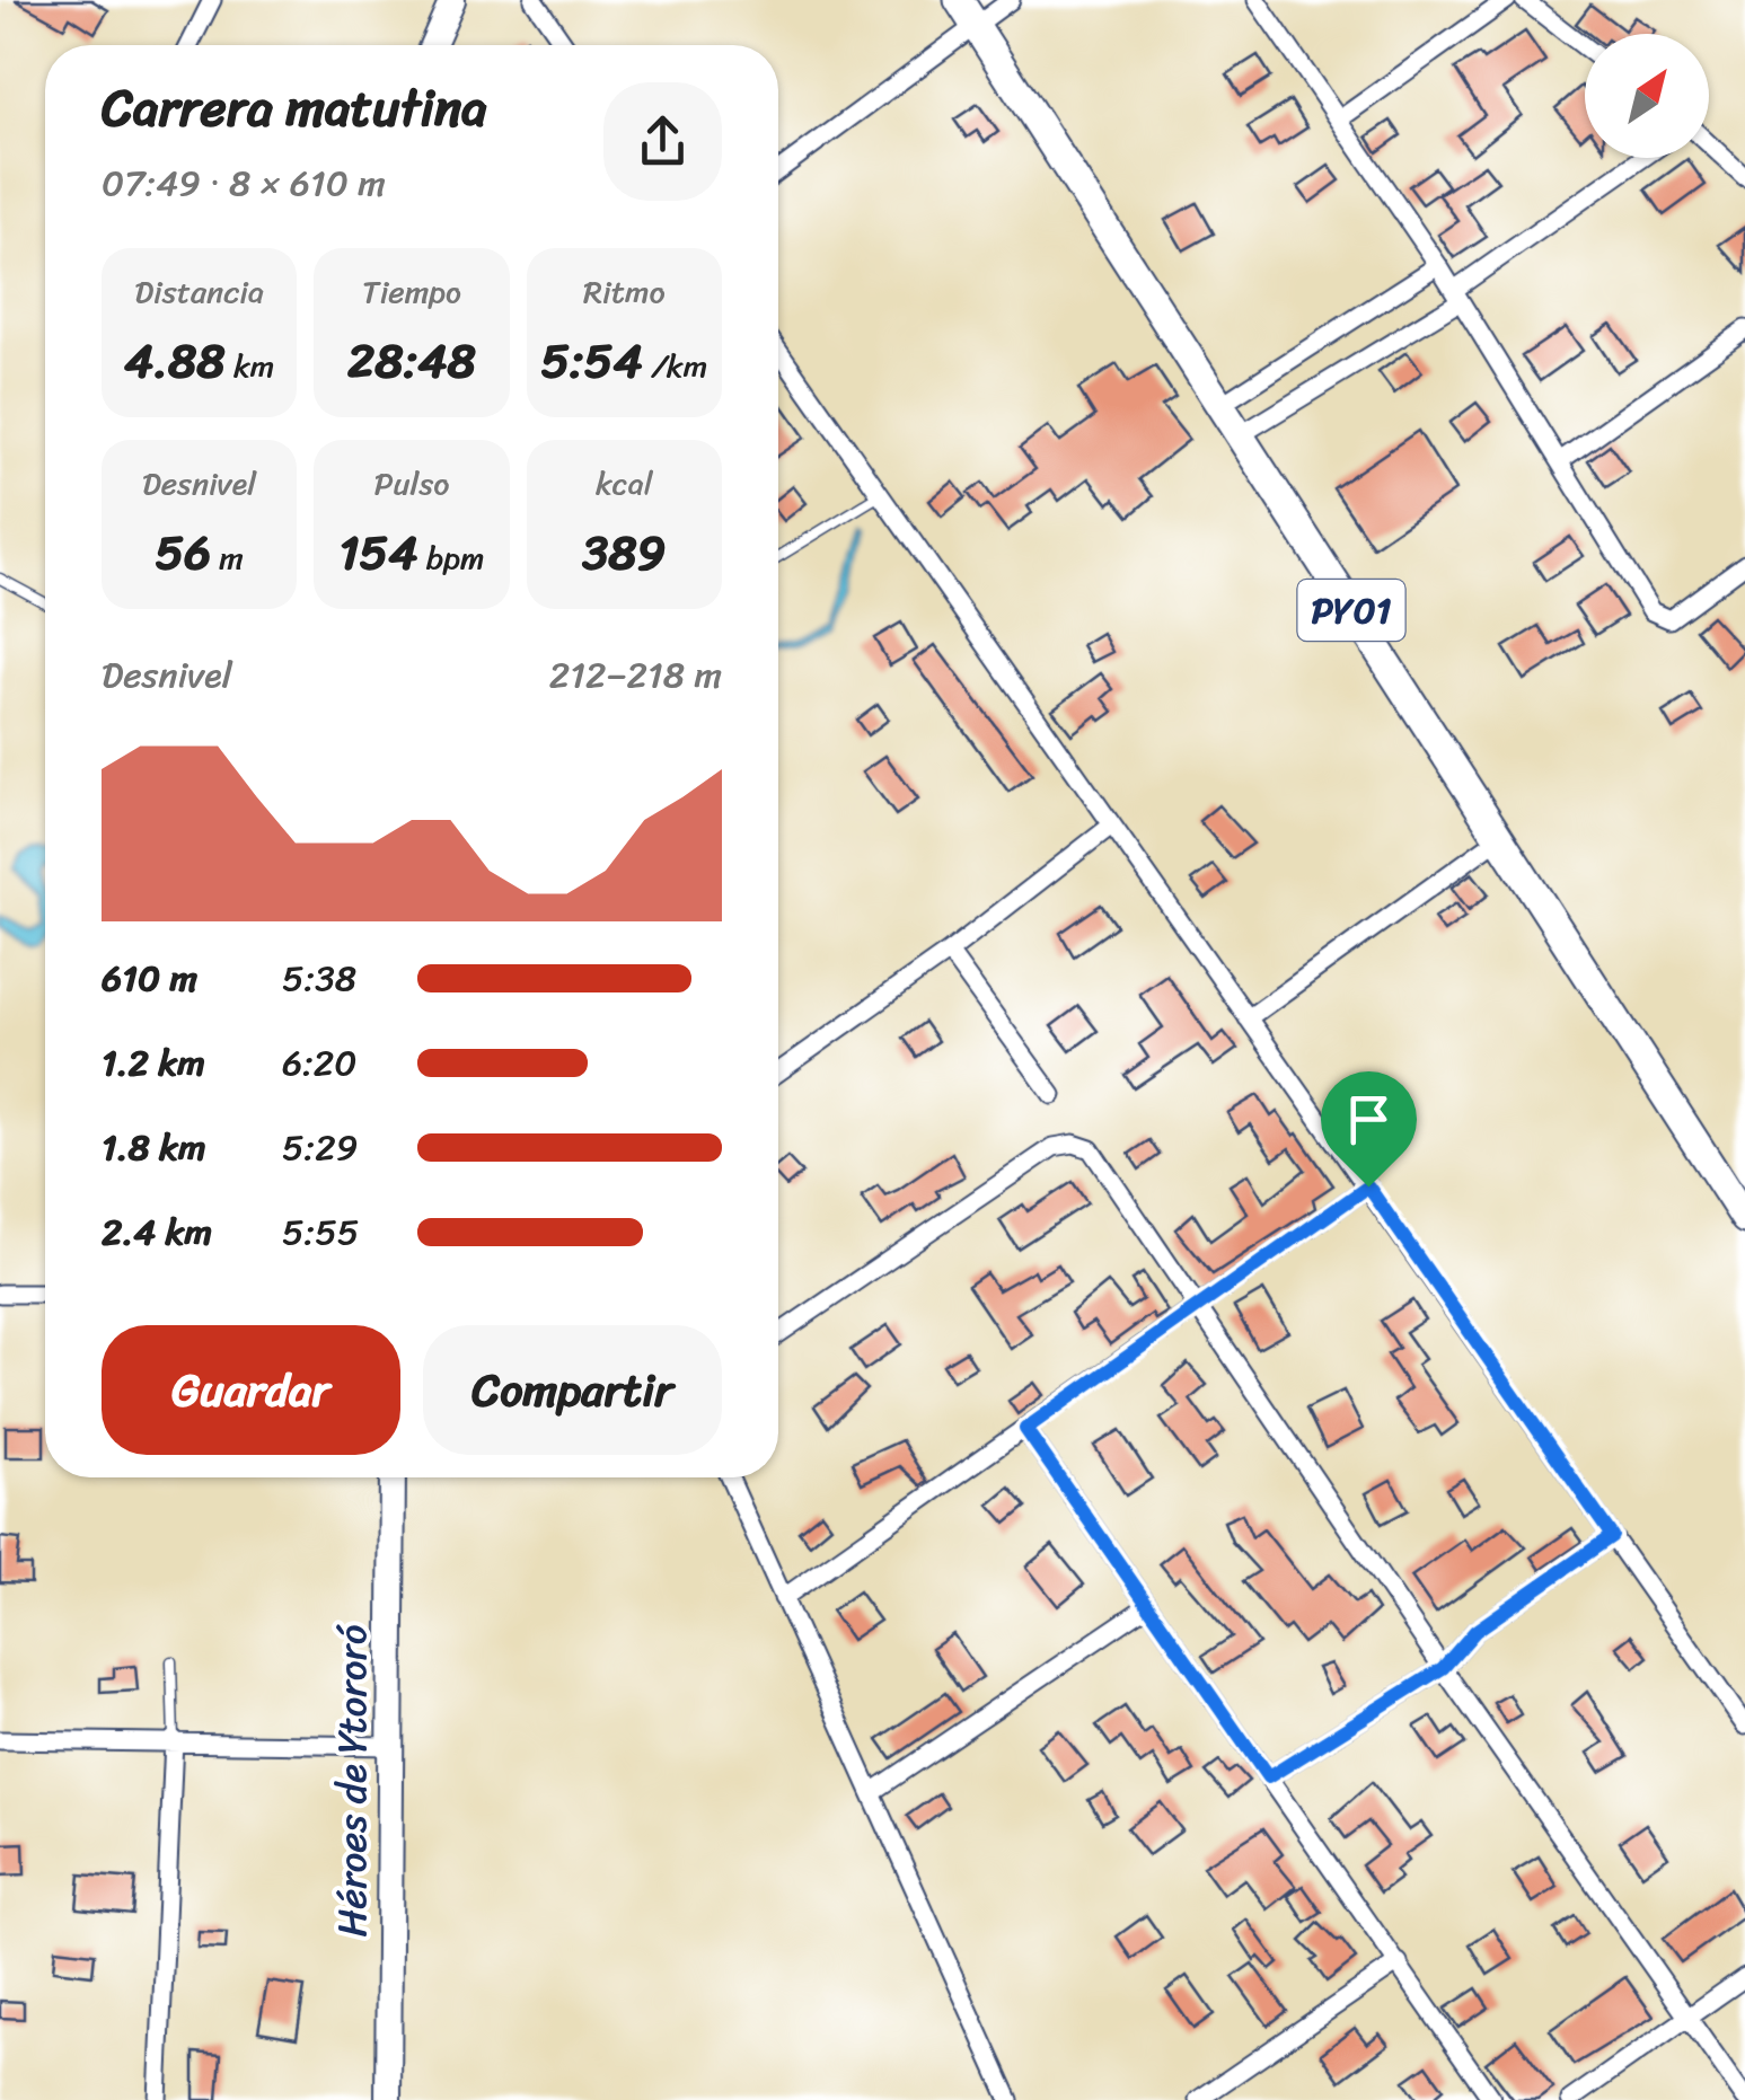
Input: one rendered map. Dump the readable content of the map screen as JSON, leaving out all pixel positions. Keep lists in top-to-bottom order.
{
  "streets": {
    "highway": ["PY01"],
    "main road": ["Héroes de Ytororó"]
  },
  "north": "top right",
  "page": {
    "heading": ["Carrera matutina", "07:49 · 8 × 610 m"],
    "stats": [
      ["Distancia", "4.88 km"],
      ["Tiempo", "28:48"],
      ["Ritmo", "5:54 /km"],
      ["Desnivel", "56 m"],
      ["Pulso", "154 bpm"],
      ["kcal", "389"]
    ],
    "chart": ["Desnivel", "212–218 m"],
    "list": [
      {
        "name": "610 m",
        "note": "5:38"
      },
      {
        "name": "1.2 km",
        "note": "6:20"
      },
      {
        "name": "1.8 km",
        "note": "5:29"
      },
      {
        "name": "2.4 km",
        "note": "5:55"
      }
    ],
    "buttons": ["Guardar", "Compartir"]
  }
}
